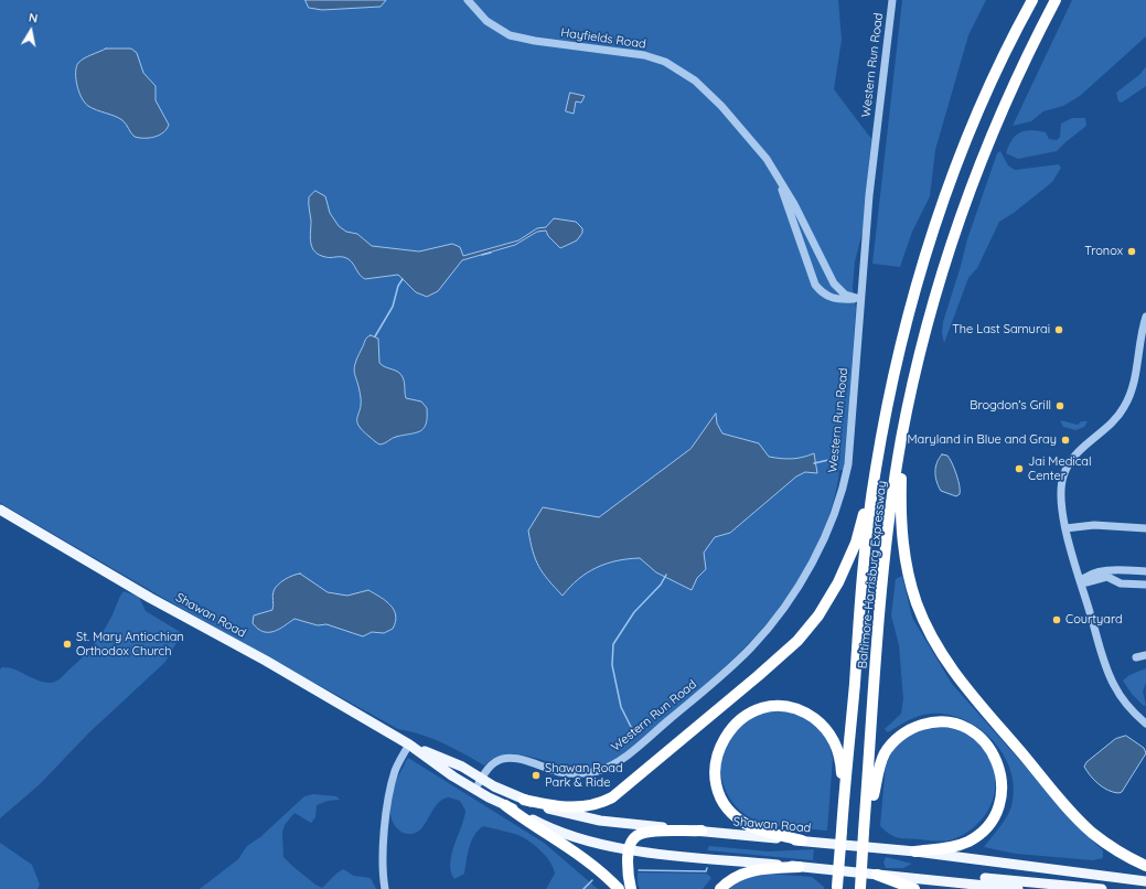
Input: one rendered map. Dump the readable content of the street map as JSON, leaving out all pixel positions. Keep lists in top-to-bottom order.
{
  "streets": {
    "highway": ["Baltimore-Harrisburg Expressway"],
    "main road": ["Shawan Road"],
    "street": ["Hayfields Road", "Western Run Road"]
  },
  "crossings": [
    ["Hayfields Road", "Western Run Road"],
    ["Western Run Road", "Shawan Road"]
  ],
  "places": [
    "Tronox",
    "The Last Samurai",
    "Brogdon’s Grill",
    "Maryland in Blue and Gray",
    "Jai Medical Center",
    "Courtyard",
    "St. Mary Antiochian Orthodox Church",
    "Shawan Road Park & Ride"
  ],
  "north": "top"
}
